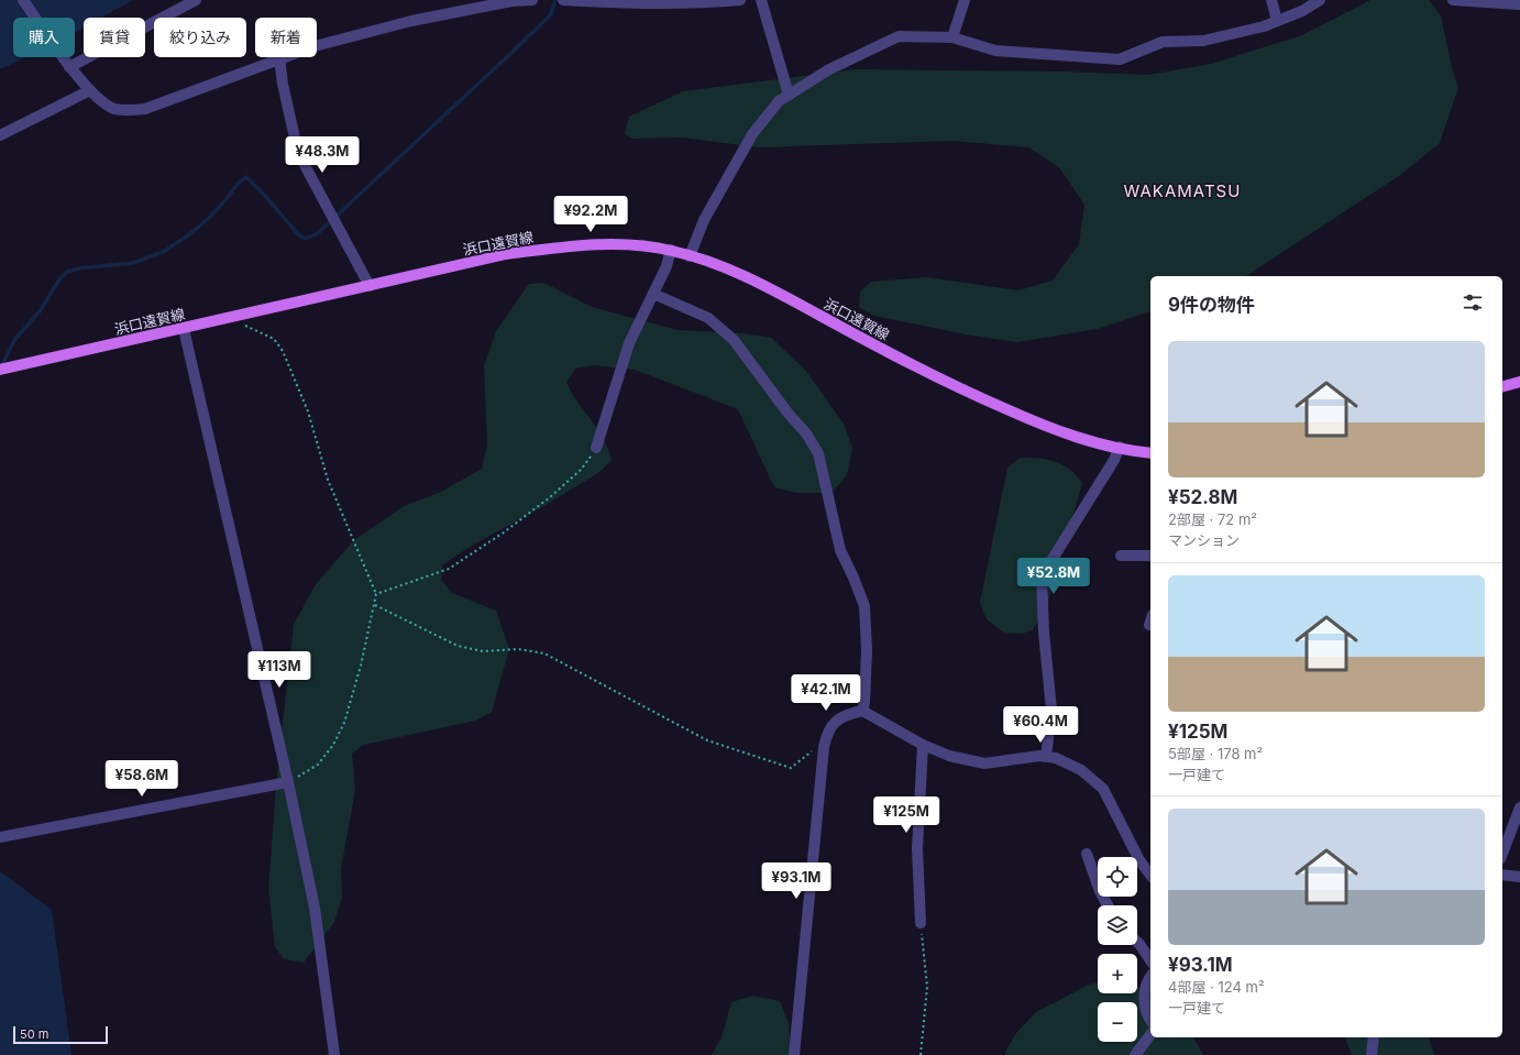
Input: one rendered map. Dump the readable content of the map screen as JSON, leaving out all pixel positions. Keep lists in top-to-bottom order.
{
  "streets": {
    "main road": ["浜口遠賀線"]
  },
  "districts": ["WAKAMATSU"],
  "scale_bar": "50 m",
  "page": {
    "chip": [
      "購入",
      "賃貸",
      "絞り込み",
      "新着"
    ],
    "price": [
      "¥48.3M",
      "¥92.2M",
      "¥52.8M",
      "¥113M",
      "¥42.1M",
      "¥60.4M",
      "¥58.6M",
      "¥125M",
      "¥93.1M"
    ],
    "heading": "9件の物件",
    "list": [
      {
        "name": "¥52.8M",
        "note": "2部屋 · 72 m² · マンション"
      },
      {
        "name": "¥125M",
        "note": "5部屋 · 178 m² · 一戸建て"
      },
      {
        "name": "¥93.1M",
        "note": "4部屋 · 124 m² · 一戸建て"
      }
    ],
    "map_buttons": ["+", "−"],
    "scale": "50 m"
  }
}
